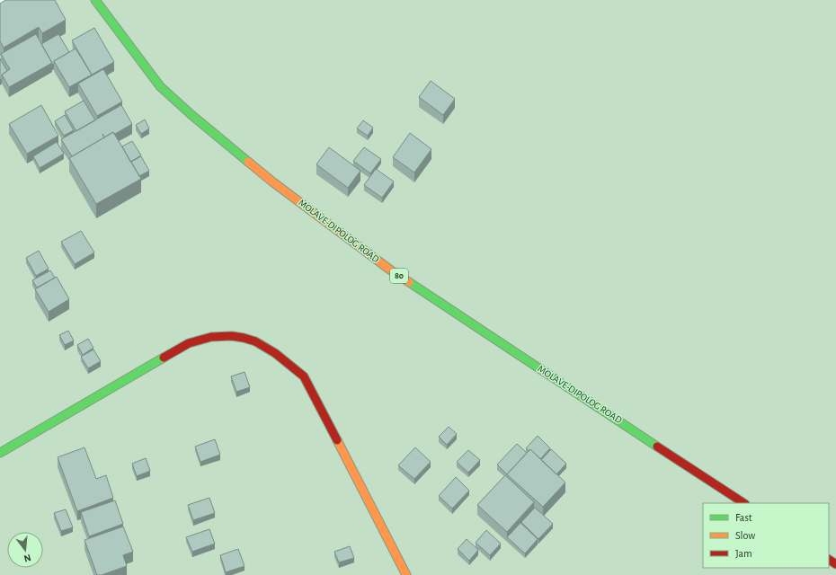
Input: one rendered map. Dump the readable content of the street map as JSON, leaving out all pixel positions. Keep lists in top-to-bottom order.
{
  "streets": {
    "main road": ["MOLAVE-DIPOLOG ROAD", "80"]
  },
  "legend": ["Fast", "Slow", "Jam"],
  "north": "bottom"
}
